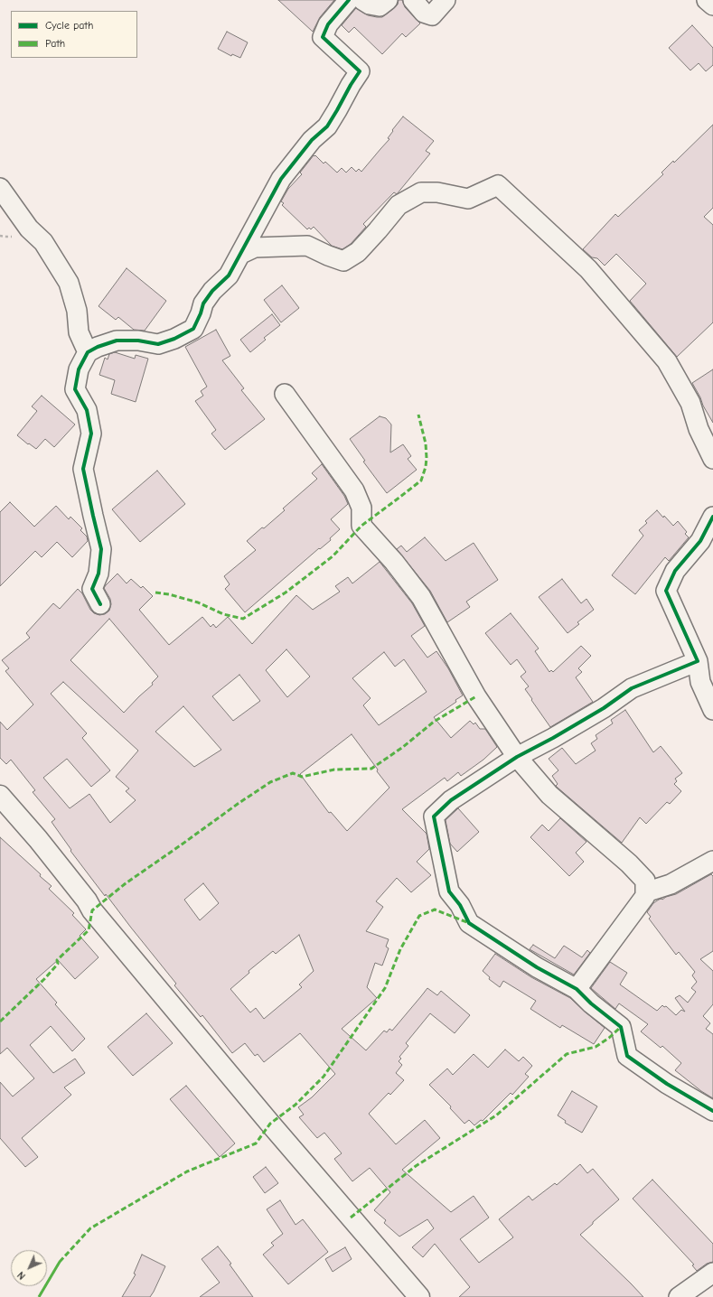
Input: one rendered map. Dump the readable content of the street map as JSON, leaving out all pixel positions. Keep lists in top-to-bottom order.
{
  "legend": ["Cycle path", "Path"],
  "north": "bottom left"
}
